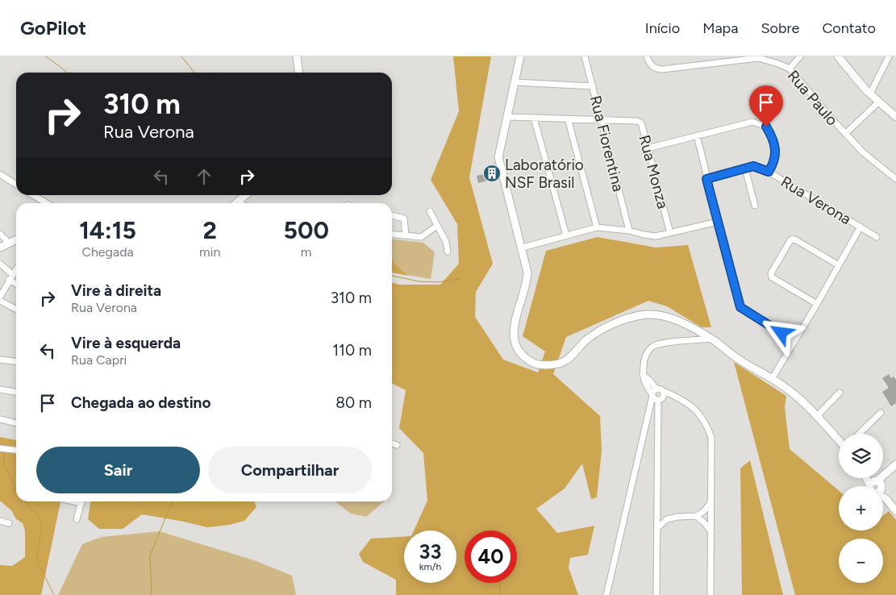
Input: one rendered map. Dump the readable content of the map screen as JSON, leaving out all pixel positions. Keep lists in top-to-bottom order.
{
  "streets": {
    "street": [
      "Rua Paulo",
      "Rua Fiorentina",
      "Rua Monza",
      "Rua Verona"
    ]
  },
  "crossings": [
    ["Rua Fiorentina", "Rua Monza"]
  ],
  "places": {
    "building": ["Laboratório NSF Brasil"]
  },
  "page": {
    "header": "GoPilot",
    "nav": [
      "Início",
      "Mapa",
      "Sobre",
      "Contato"
    ],
    "turn": ["310 m", "Rua Verona"],
    "eta": [
      "14:15",
      "Chegada",
      "2",
      "min",
      "500",
      "m"
    ],
    "list": [
      {
        "name": "Vire à direita",
        "note": "Rua Verona",
        "value": "310 m"
      },
      {
        "name": "Vire à esquerda",
        "note": "Rua Capri",
        "value": "110 m"
      },
      {
        "name": "Chegada ao destino",
        "value": "80 m"
      }
    ],
    "map_buttons": ["+", "−"],
    "buttons": ["Sair", "Compartilhar"],
    "speed": "33 km/h",
    "limit": "40"
  }
}
